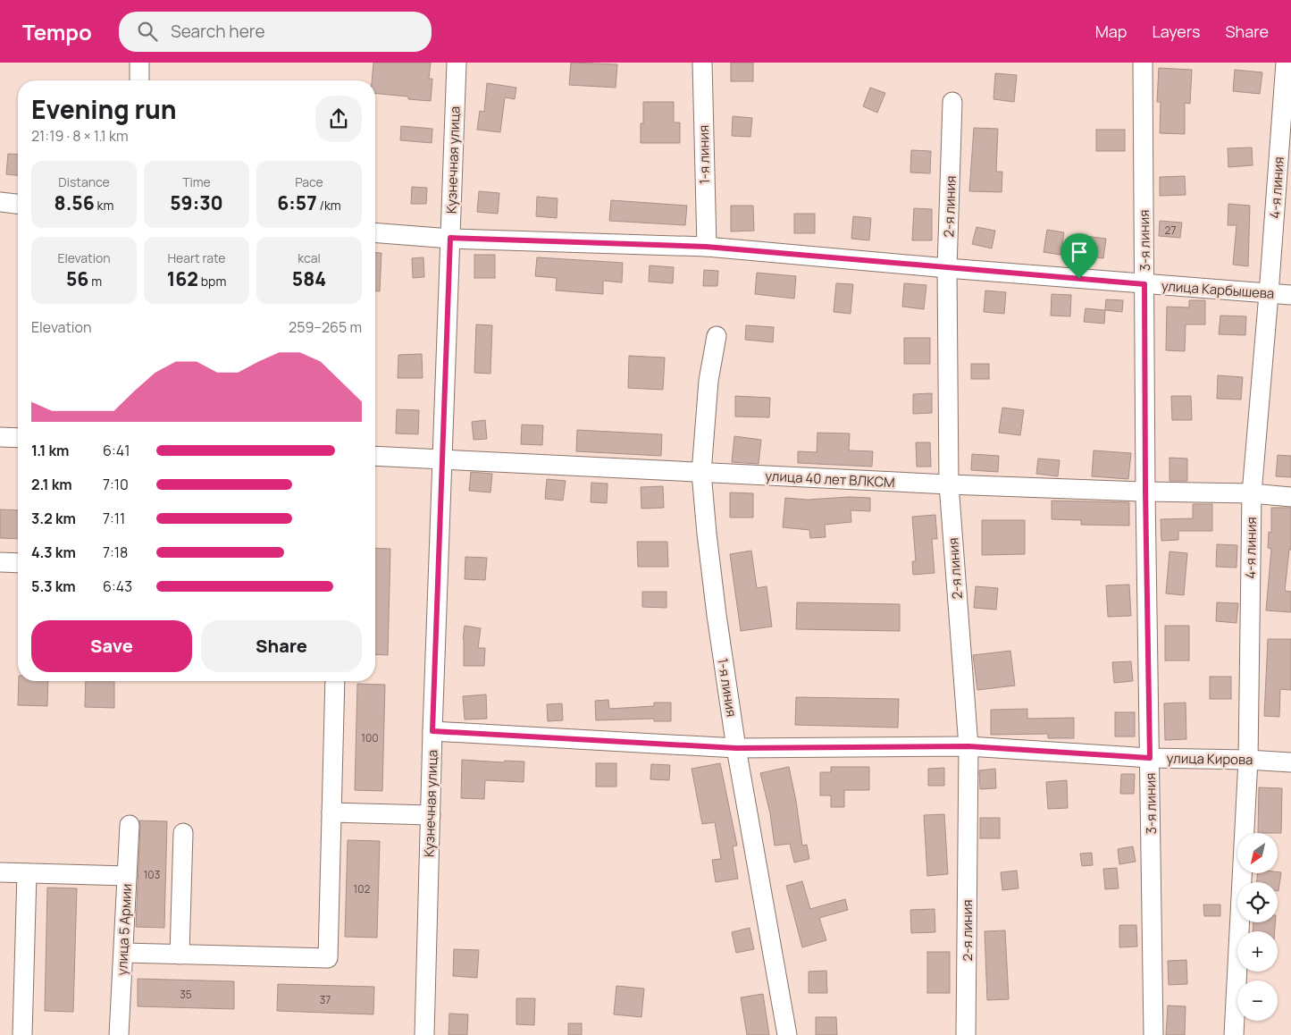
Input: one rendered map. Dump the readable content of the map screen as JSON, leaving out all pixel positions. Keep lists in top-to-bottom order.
{
  "streets": {
    "street": [
      "1-я линия",
      "Кузнечная улица",
      "4-я линия",
      "2-я линия",
      "3-я линия",
      "улица Карбышева",
      "улица 40 лет ВЛКСМ",
      "улица Кирова",
      "улица 5 Армии"
    ]
  },
  "crossings": [
    ["1-я линия", "улица Карбышева"],
    ["1-я линия", "улица 40 лет ВЛКСМ"],
    ["1-я линия", "улица Кирова"],
    ["Кузнечная улица", "улица Карбышева"],
    ["Кузнечная улица", "улица 40 лет ВЛКСМ"],
    ["Кузнечная улица", "улица Кирова"],
    ["4-я линия", "улица Карбышева"],
    ["4-я линия", "улица 40 лет ВЛКСМ"],
    ["4-я линия", "улица Кирова"],
    ["2-я линия", "улица Карбышева"],
    ["2-я линия", "улица 40 лет ВЛКСМ"],
    ["2-я линия", "улица Кирова"],
    ["3-я линия", "улица Карбышева"],
    ["3-я линия", "улица 40 лет ВЛКСМ"],
    ["3-я линия", "улица Кирова"]
  ],
  "house_numbers": [
    "27",
    "100",
    "103",
    "102",
    "35",
    "37"
  ],
  "north": "bottom left",
  "page": {
    "header": "Tempo",
    "search": "Search here",
    "nav": ["Map", "Layers", "Share"],
    "heading": ["Evening run", "21:19 · 8 × 1.1 km"],
    "stats": [
      ["Distance", "8.56 km"],
      ["Time", "59:30"],
      ["Pace", "6:57 /km"],
      ["Elevation", "56 m"],
      ["Heart rate", "162 bpm"],
      ["kcal", "584"]
    ],
    "chart": ["Elevation", "259–265 m"],
    "list": [
      {
        "name": "1.1 km",
        "note": "6:41"
      },
      {
        "name": "2.1 km",
        "note": "7:10"
      },
      {
        "name": "3.2 km",
        "note": "7:11"
      },
      {
        "name": "4.3 km",
        "note": "7:18"
      },
      {
        "name": "5.3 km",
        "note": "6:43"
      }
    ],
    "buttons": ["Save", "Share"],
    "map_buttons": ["+", "−"]
  }
}
